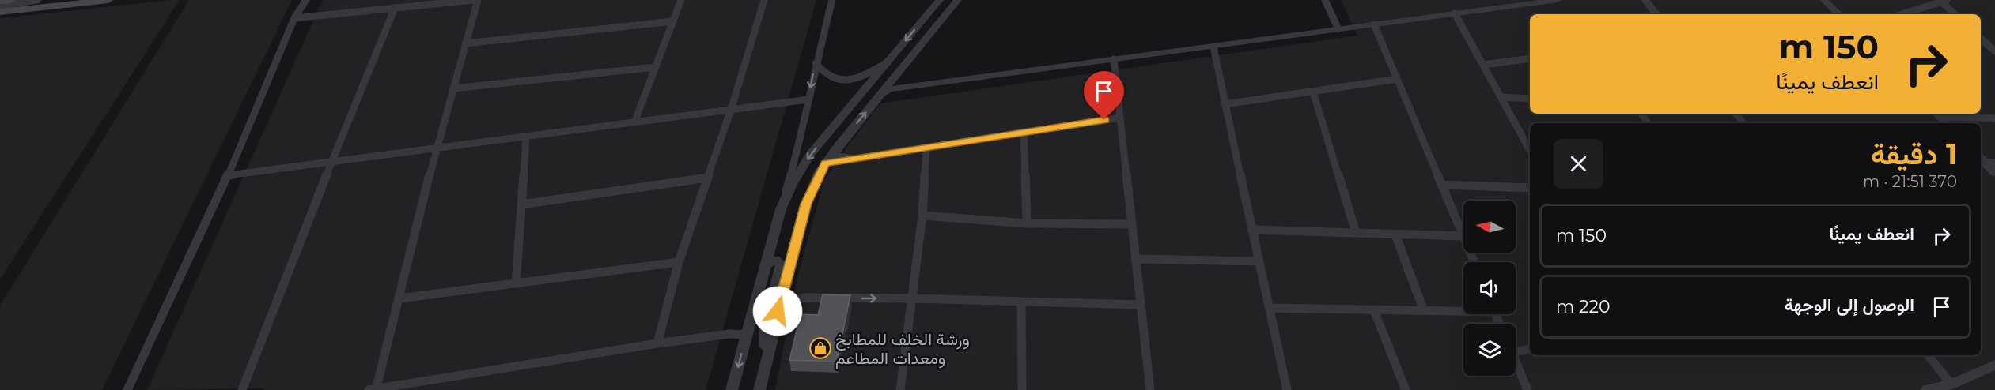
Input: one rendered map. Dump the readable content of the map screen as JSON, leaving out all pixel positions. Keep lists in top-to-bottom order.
{
  "places": {
    "shop": ["ورشة الخلف للمطابخ ومعدات المطاعم"]
  },
  "north": "left",
  "page": {
    "turn": ["150 m", "انعطف يمينًا"],
    "heading": ["1 دقيقة", "370 m · 21:51"],
    "list": [
      {
        "name": "انعطف يمينًا",
        "value": "150 m"
      },
      {
        "name": "الوصول إلى الوجهة",
        "value": "220 m"
      }
    ]
  }
}
